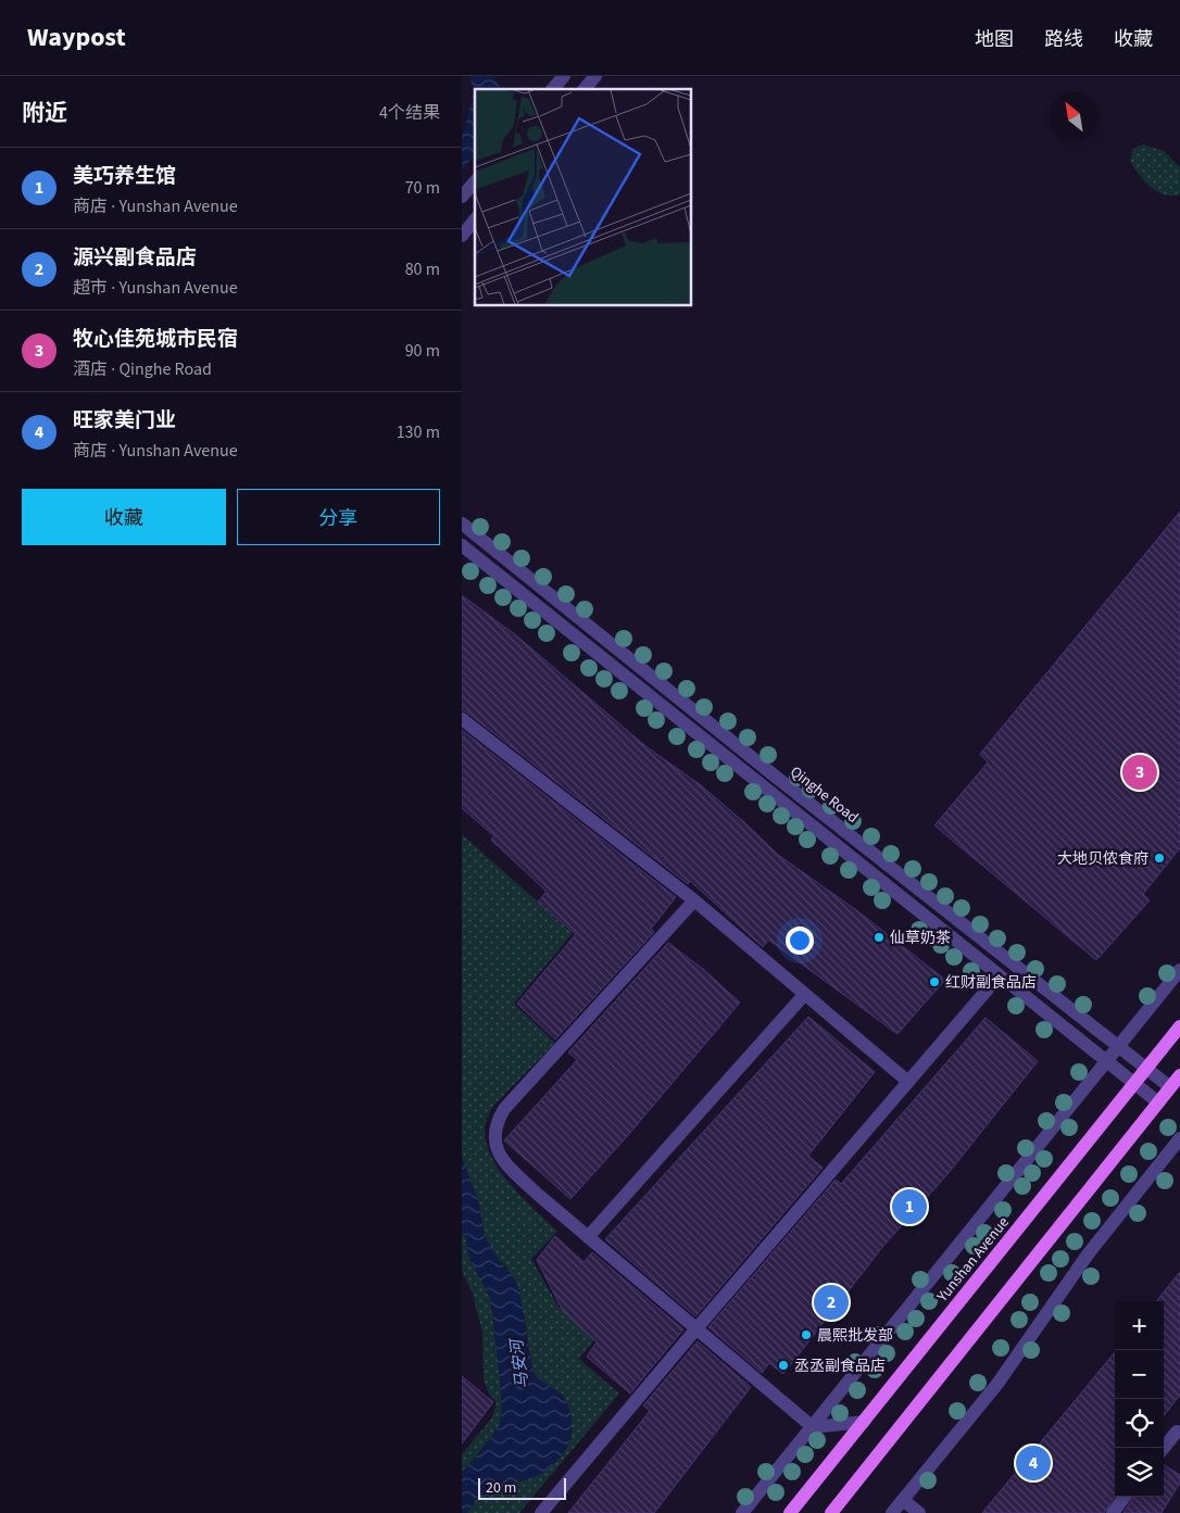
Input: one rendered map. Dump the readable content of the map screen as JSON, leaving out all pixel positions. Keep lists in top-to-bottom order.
{
  "streets": {
    "main road": ["Yunshan Avenue"],
    "street": ["Qinghe Road"]
  },
  "crossings": [
    ["Qinghe Road", "Yunshan Avenue"]
  ],
  "water": ["马安河"],
  "places": [
    "大地贝侬食府",
    "仙草奶茶",
    "红财副食品店",
    "晨熙批发部",
    "丞丞副食品店"
  ],
  "scale_bar": "20 m",
  "north": "top left",
  "page": {
    "header": "Waypost",
    "nav": ["地图", "路线", "收藏"],
    "heading": ["附近", "4个结果"],
    "list": [
      {
        "mark": "1",
        "name": "美巧养生馆",
        "note": "商店 · Yunshan Avenue",
        "value": "70 m"
      },
      {
        "mark": "2",
        "name": "源兴副食品店",
        "note": "超市 · Yunshan Avenue",
        "value": "80 m"
      },
      {
        "mark": "3",
        "name": "牧心佳苑城市民宿",
        "note": "酒店 · Qinghe Road",
        "value": "90 m"
      },
      {
        "mark": "4",
        "name": "旺家美门业",
        "note": "商店 · Yunshan Avenue",
        "value": "130 m"
      }
    ],
    "buttons": ["收藏", "分享"],
    "pins": [
      "3",
      "1",
      "2",
      "4"
    ],
    "map_buttons": ["+", "−"],
    "scale": "20 m"
  }
}
